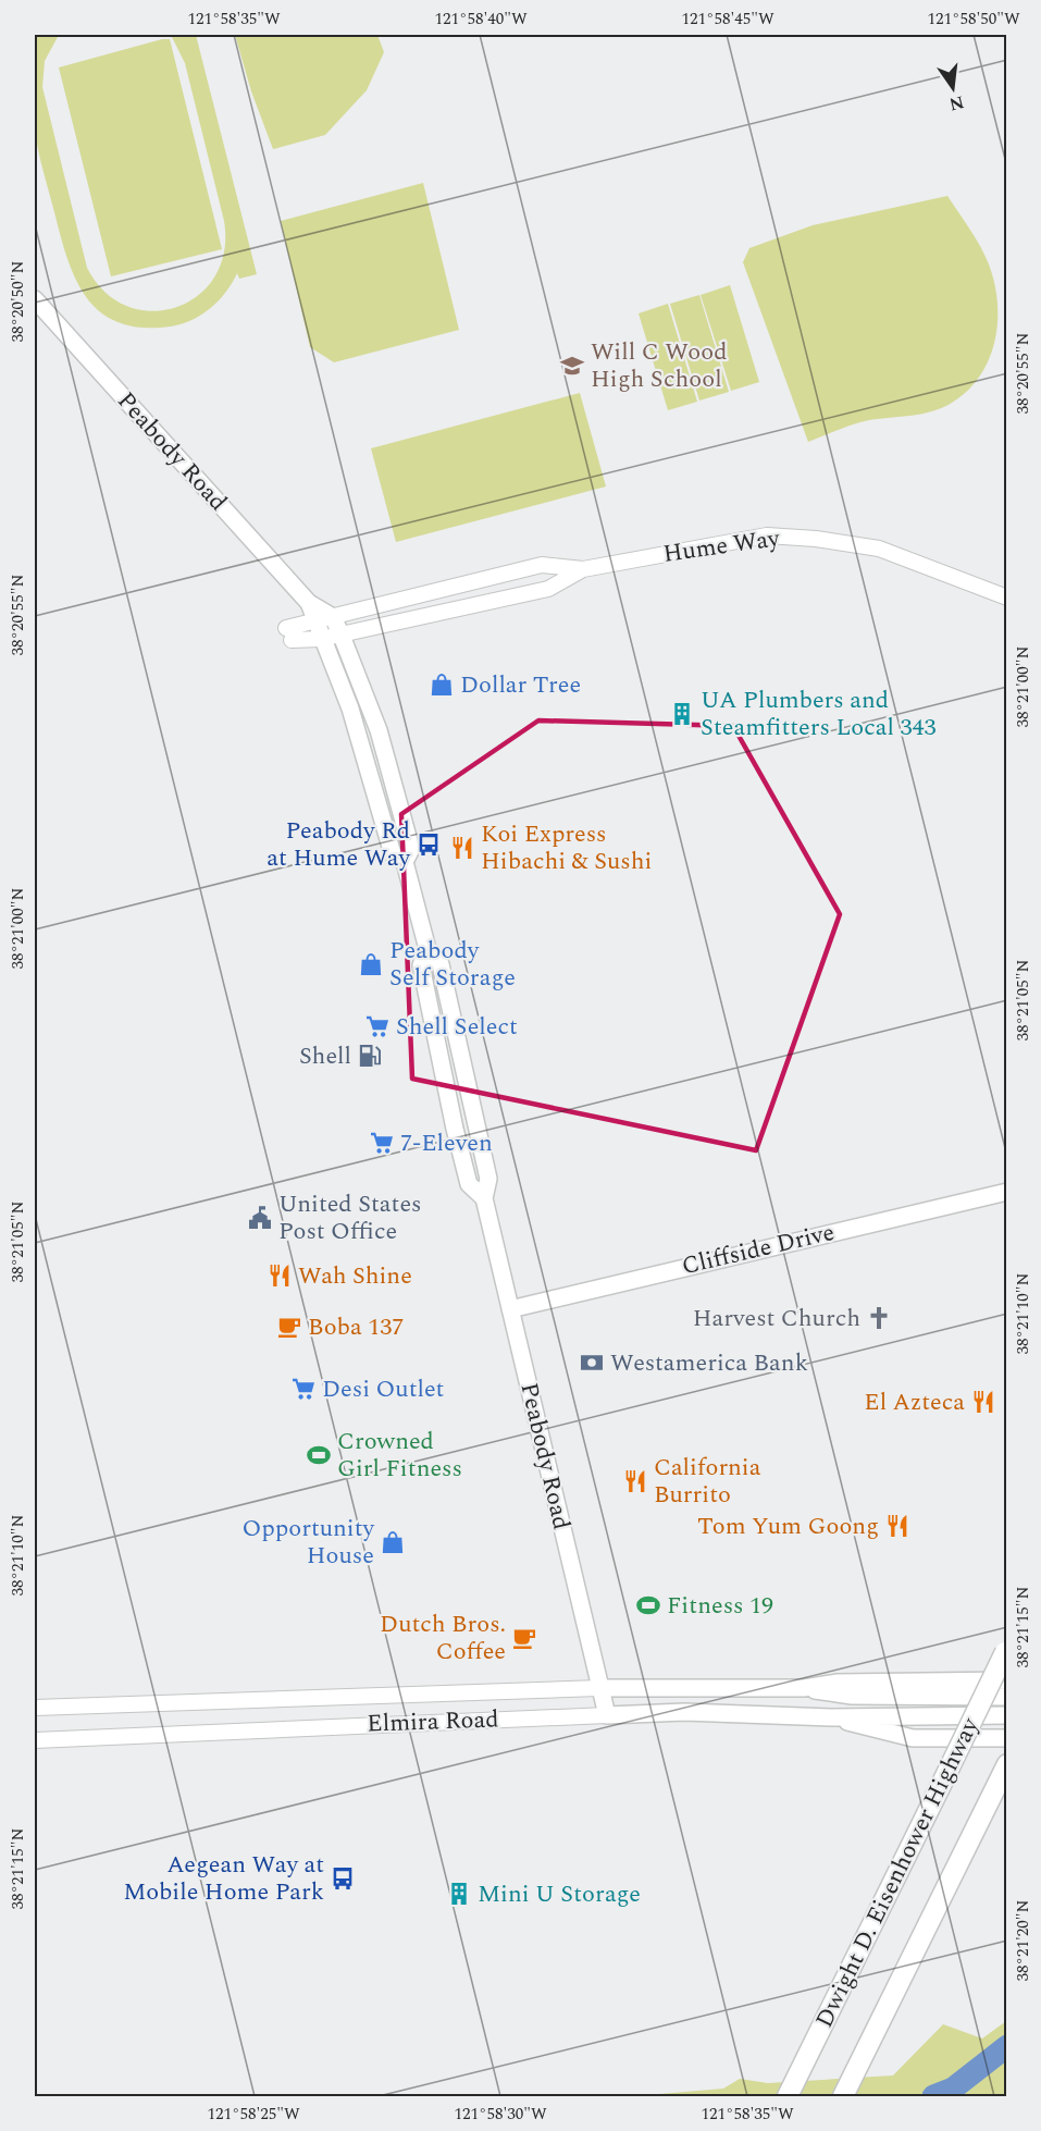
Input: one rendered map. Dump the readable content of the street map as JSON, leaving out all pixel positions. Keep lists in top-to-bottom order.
{
  "streets": {
    "highway": ["Dwight D. Eisenhower Highway"],
    "main road": [
      "Peabody Road",
      "Hume Way",
      "Cliffside Drive",
      "Elmira Road"
    ]
  },
  "crossings": [
    ["Peabody Road", "Hume Way"],
    ["Peabody Road", "Cliffside Drive"],
    ["Peabody Road", "Elmira Road"]
  ],
  "places": {
    "school or university": ["Will C Wood High School"],
    "shop": ["Dollar Tree", "Peabody Self Storage", "Opportunity House"],
    "building": ["UA Plumbers and Steamfitters Local 343", "Mini U Storage"],
    "bus stop": ["Peabody Rd at Hume Way", "Aegean Way at Mobile Home Park"],
    "restaurant": [
      "Koi Express Hibachi & Sushi",
      "Wah Shine",
      "El Azteca",
      "California Burrito",
      "Tom Yum Goong"
    ],
    "supermarket": ["Shell Select", "7-Eleven", "Desi Outlet"],
    "fuel station": ["Shell"],
    "public building": ["United States Post Office"],
    "church": ["Harvest Church"],
    "cafe": ["Boba 137", "Dutch Bros. Coffee"],
    "bank": ["Westamerica Bank"],
    "sports": ["Crowned Girl Fitness", "Fitness 19"]
  },
  "north": "bottom",
  "coordinates": [
    "121°58'35\"W",
    "121°58'40\"W",
    "121°58'45\"W",
    "121°58'50\"W",
    "38°20'50\"N",
    "38°20'55\"N",
    "38°21'00\"N",
    "38°21'05\"N",
    "38°21'10\"N",
    "38°21'15\"N",
    "38°21'20\"N",
    "121°58'25\"W",
    "121°58'30\"W"
  ]
}
